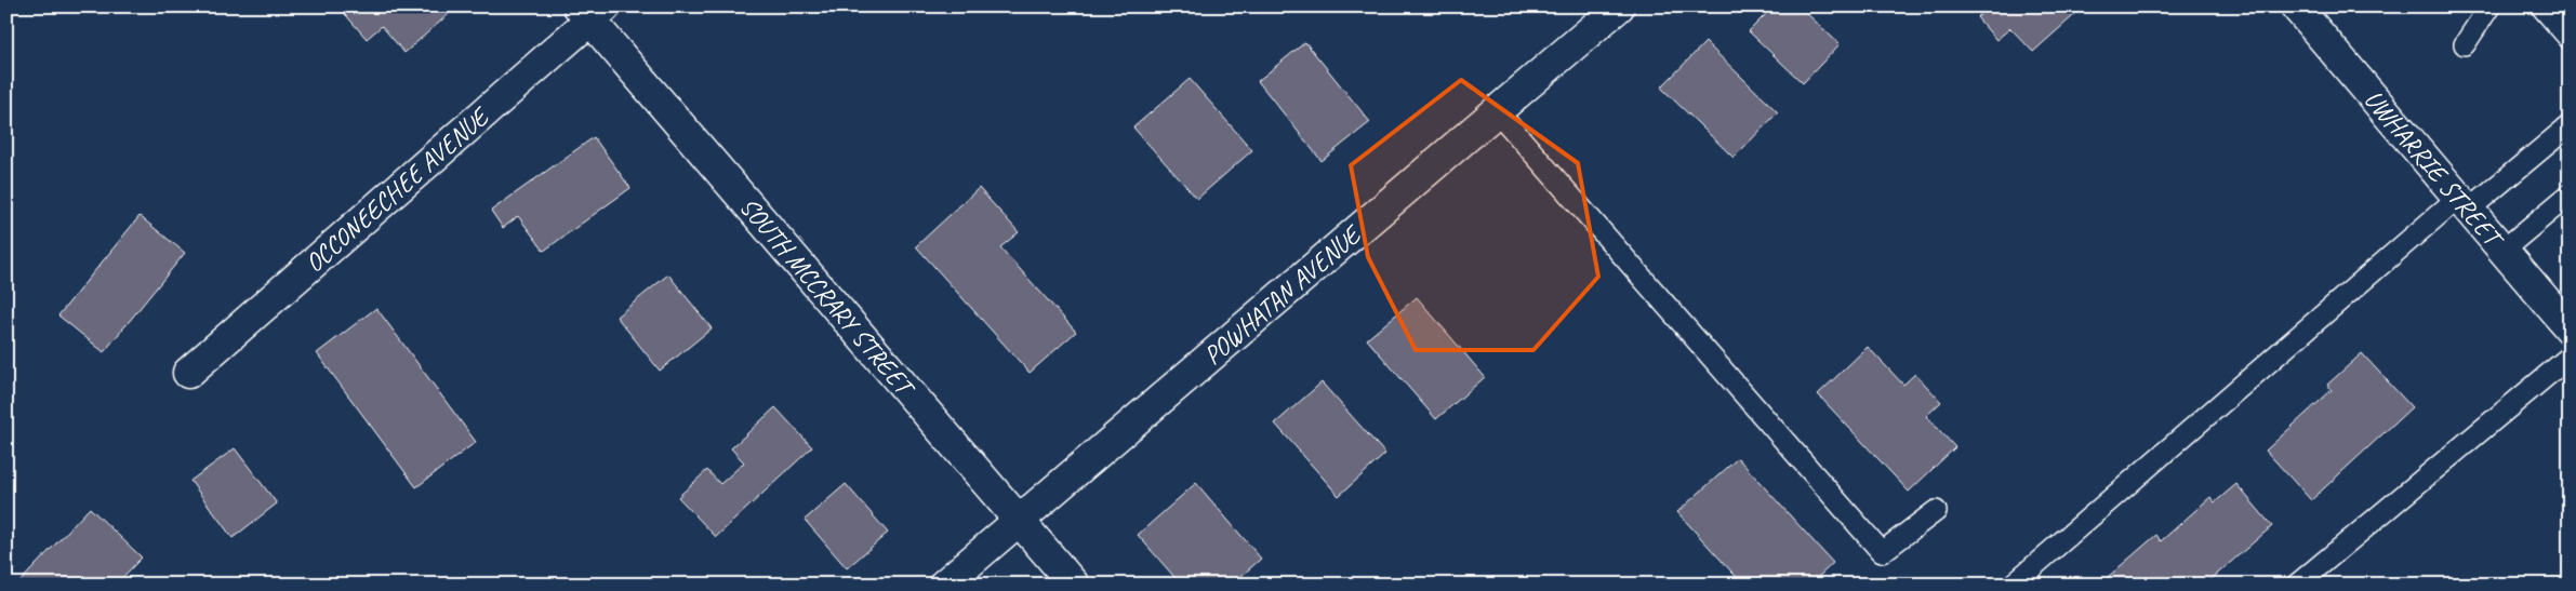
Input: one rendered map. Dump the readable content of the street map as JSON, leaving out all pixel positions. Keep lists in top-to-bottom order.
{
  "streets": {
    "street": [
      "UWHARRIE STREET",
      "OCCONEECHEE AVENUE",
      "SOUTH MCCRARY STREET",
      "POWHATAN AVENUE"
    ]
  },
  "crossings": [
    ["OCCONEECHEE AVENUE", "SOUTH MCCRARY STREET"],
    ["SOUTH MCCRARY STREET", "POWHATAN AVENUE"]
  ]
}
